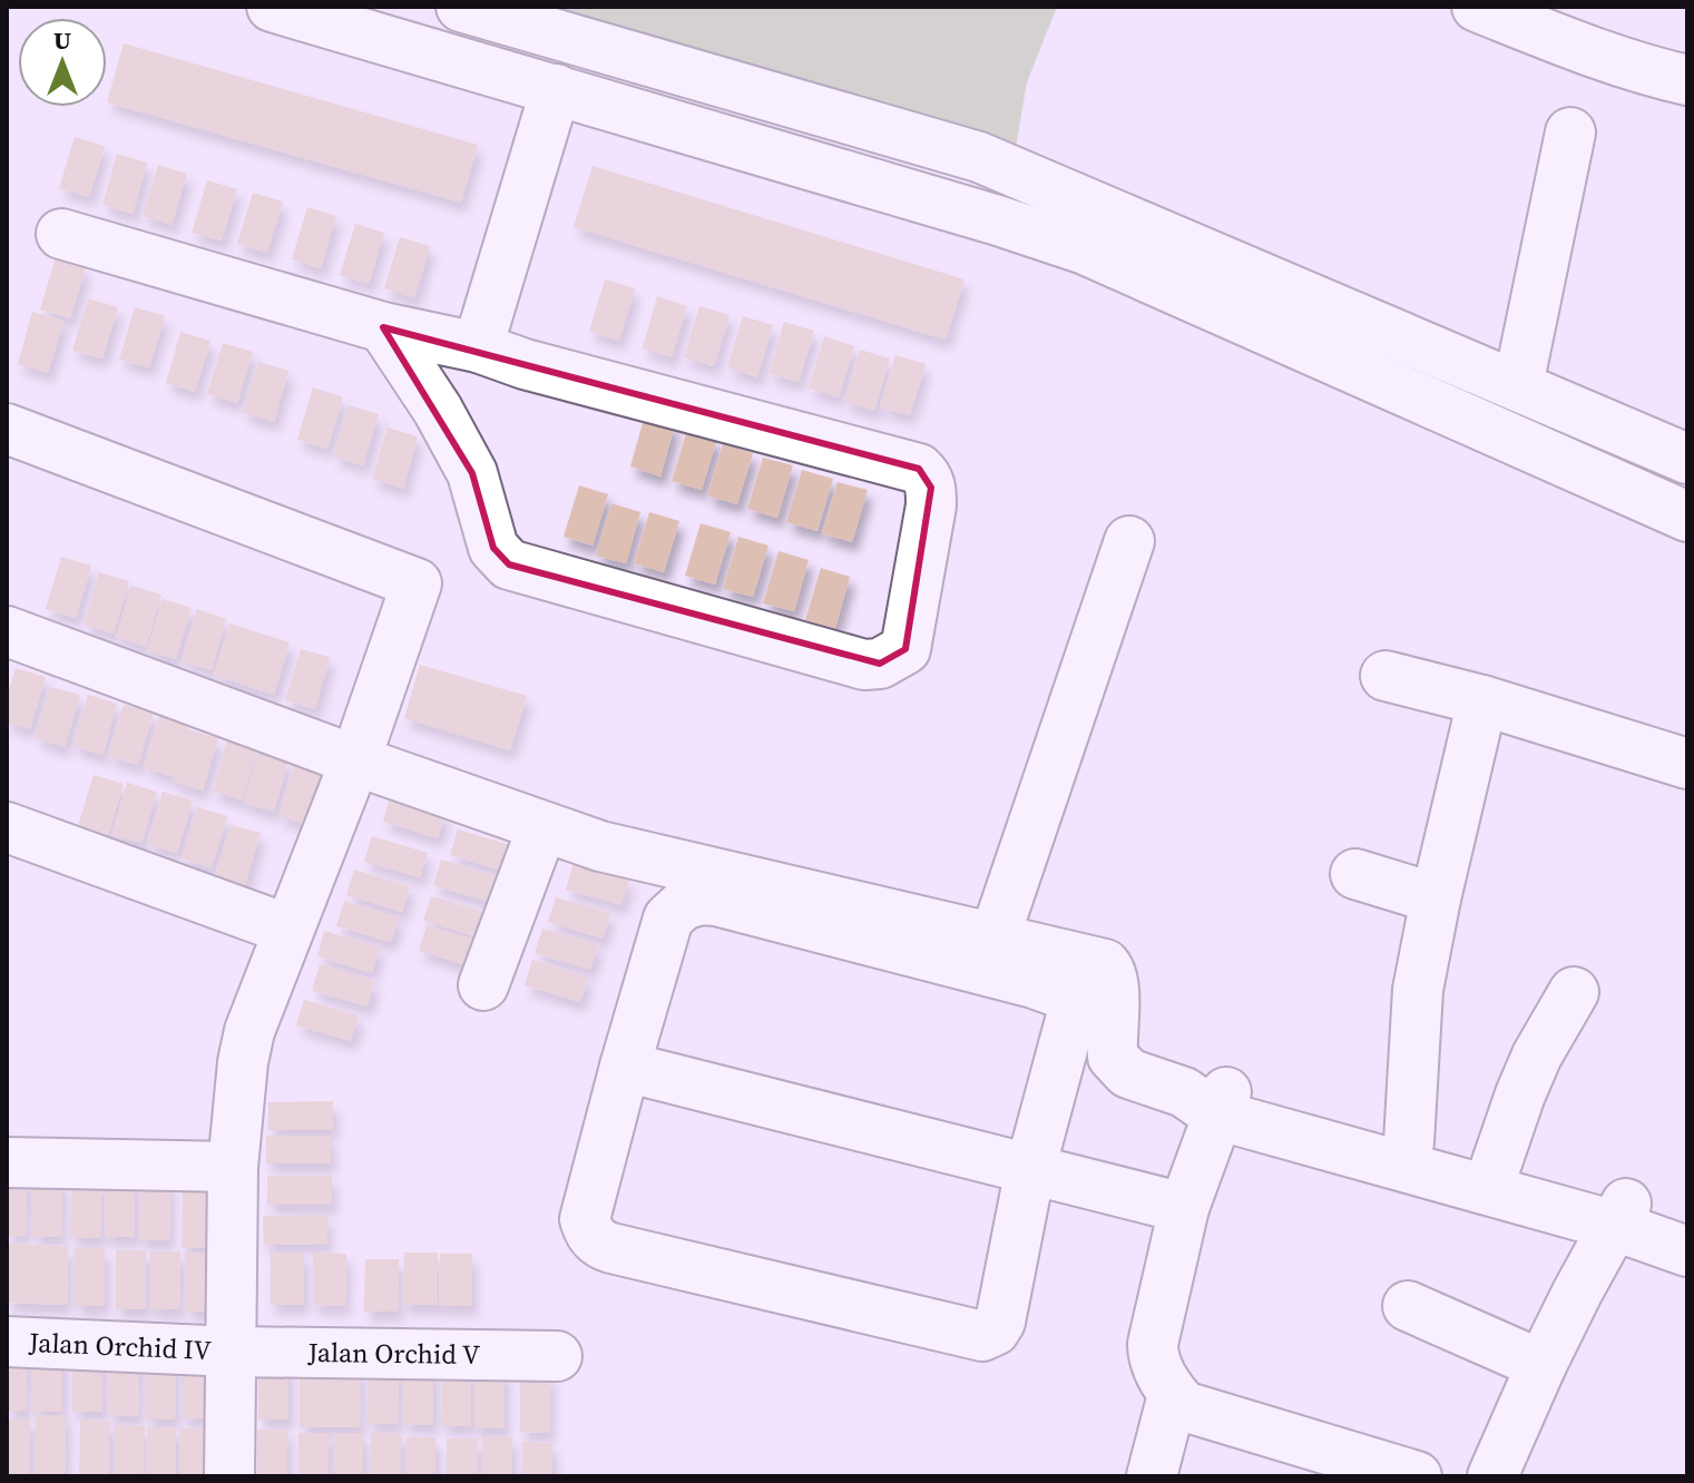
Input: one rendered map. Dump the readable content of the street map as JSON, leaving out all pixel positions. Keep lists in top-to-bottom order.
{
  "streets": {
    "street": ["Jalan Orchid IV", "Jalan Orchid V"]
  },
  "crossings": [
    ["Jalan Orchid IV", "Jalan Orchid V"]
  ],
  "north": "top"
}
